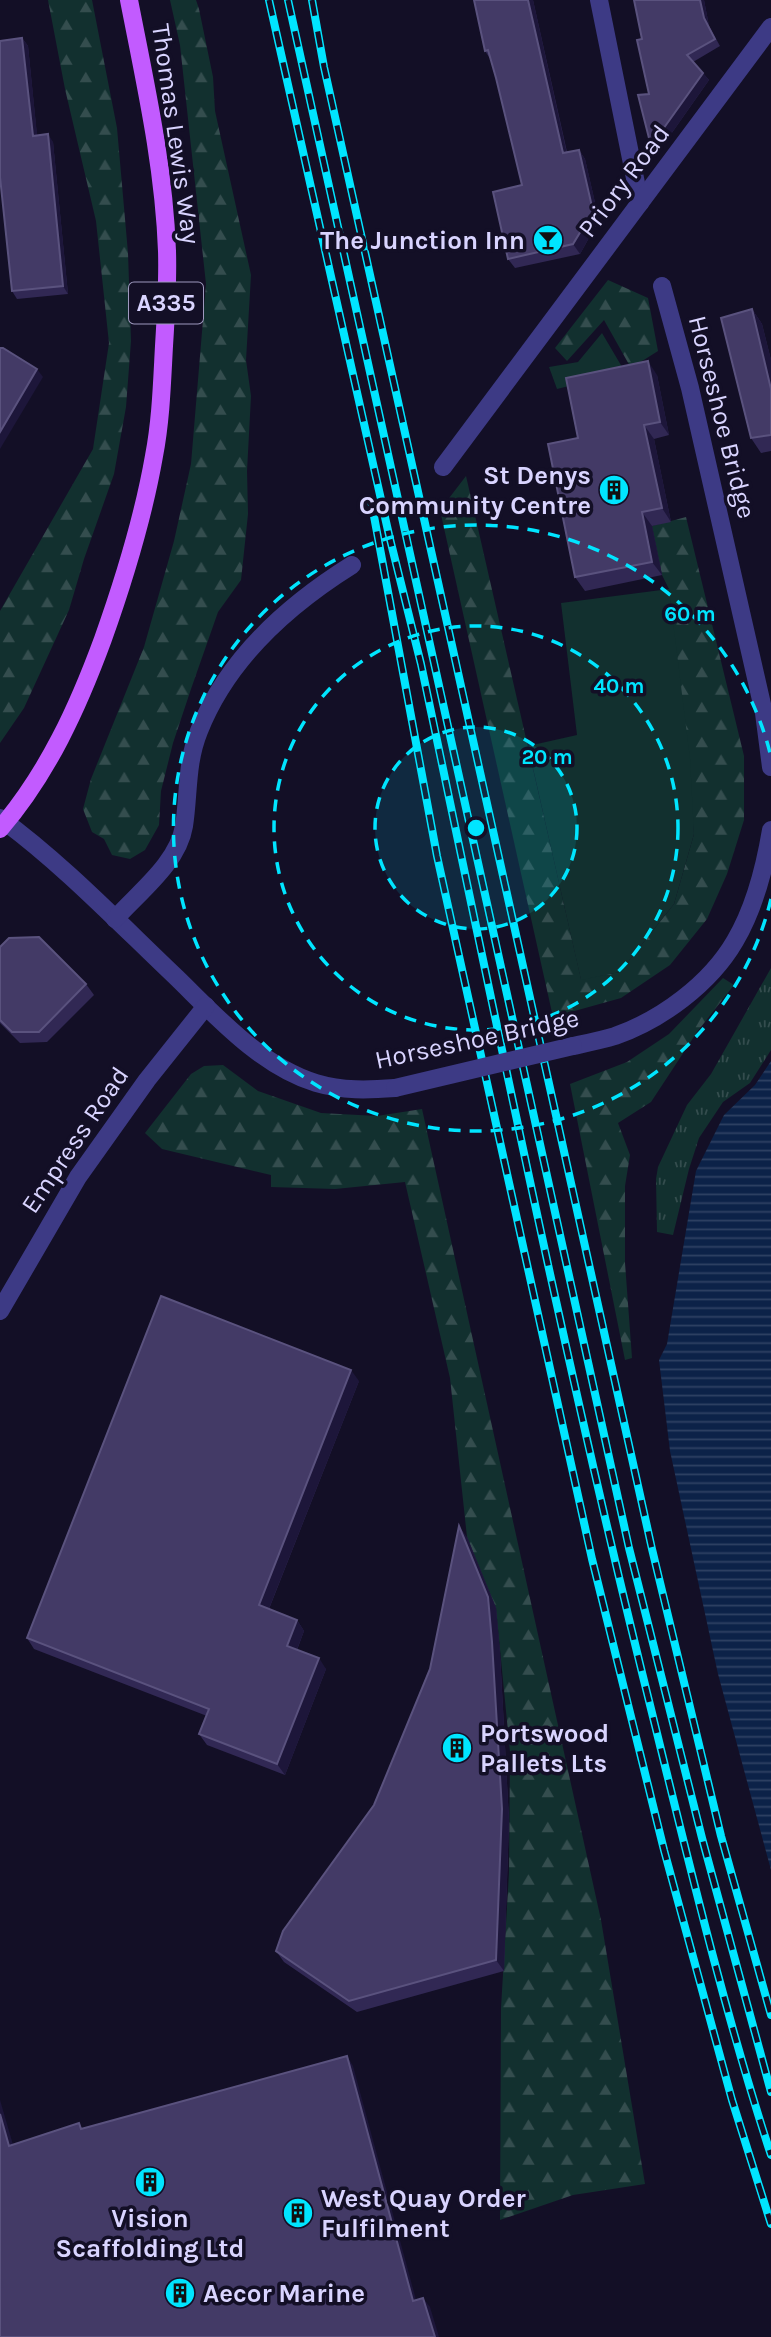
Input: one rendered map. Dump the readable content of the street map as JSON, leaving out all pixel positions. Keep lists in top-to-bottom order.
{
  "streets": {
    "main road": ["Thomas Lewis Way", "A335"],
    "street": ["Priory Road", "Horseshoe Bridge", "Empress Road"]
  },
  "crossings": [
    ["Thomas Lewis Way", "Horseshoe Bridge"],
    ["Horseshoe Bridge", "Empress Road"]
  ],
  "places": {
    "bar": ["The Junction Inn"],
    "building": [
      "St Denys Community Centre",
      "Portswood Pallets Lts",
      "Vision Scaffolding Ltd",
      "West Quay Order Fulfilment",
      "Aecor Marine"
    ]
  },
  "rings": ["60 m", "40 m", "20 m"]
}
